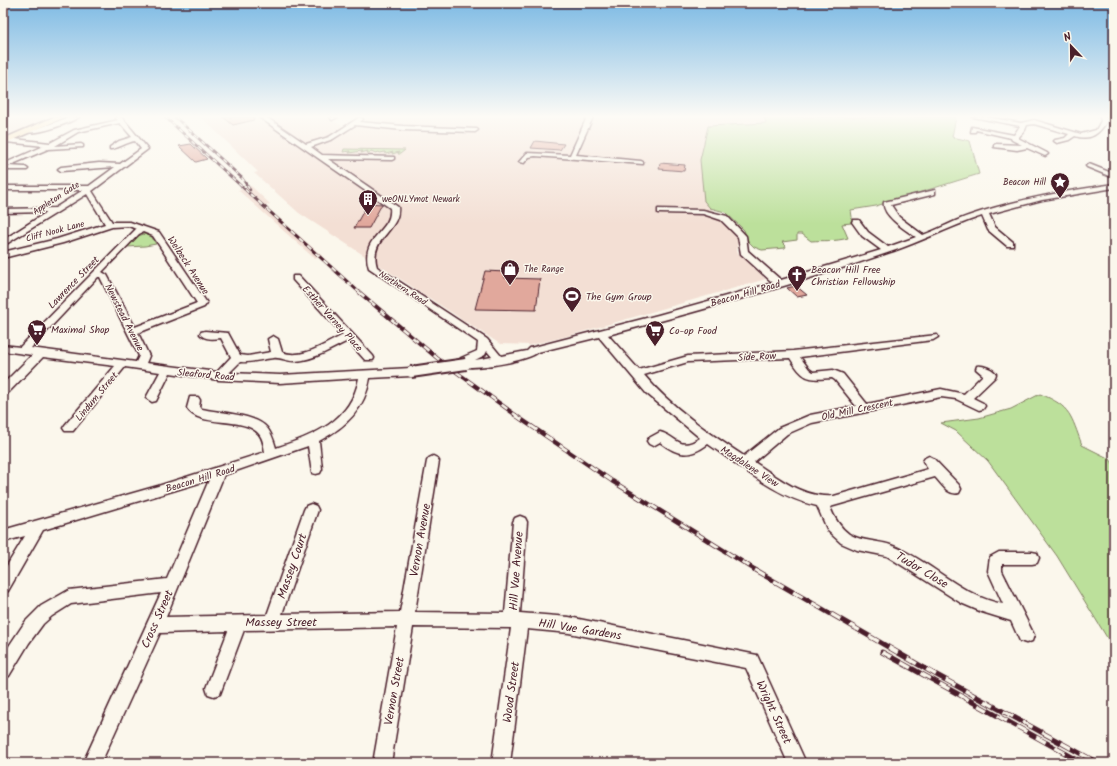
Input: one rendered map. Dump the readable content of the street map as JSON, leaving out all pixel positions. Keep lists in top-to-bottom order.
{
  "streets": {
    "street": [
      "Appleton Gate",
      "Cliff Nook Lane",
      "Welbeck Avenue",
      "Lawrence Street",
      "Northern Road",
      "Beacon Hill Road",
      "Newstead Avenue",
      "Esther Varney Place",
      "Side Row",
      "Sleaford Road",
      "Lindum Street",
      "Old Mill Crescent",
      "Magdalene View",
      "Vernon Avenue",
      "Massey Court",
      "Tudor Close",
      "Hill Vue Avenue",
      "Cross Street",
      "Massey Street",
      "Hill Vue Gardens",
      "Vernon Street",
      "Wood Street",
      "Wright Street"
    ]
  },
  "crossings": [
    ["Cliff Nook Lane", "Welbeck Avenue"],
    ["Welbeck Avenue", "Lawrence Street"],
    ["Welbeck Avenue", "Newstead Avenue"],
    ["Lawrence Street", "Newstead Avenue"],
    ["Lawrence Street", "Sleaford Road"],
    ["Northern Road", "Beacon Hill Road"],
    ["Beacon Hill Road", "Sleaford Road"],
    ["Beacon Hill Road", "Magdalene View"],
    ["Beacon Hill Road", "Cross Street"],
    ["Newstead Avenue", "Sleaford Road"],
    ["Side Row", "Magdalene View"],
    ["Sleaford Road", "Lindum Street"],
    ["Old Mill Crescent", "Magdalene View"],
    ["Magdalene View", "Tudor Close"],
    ["Vernon Avenue", "Massey Street"],
    ["Vernon Avenue", "Hill Vue Gardens"],
    ["Vernon Avenue", "Vernon Street"],
    ["Massey Court", "Massey Street"],
    ["Hill Vue Avenue", "Hill Vue Gardens"],
    ["Hill Vue Avenue", "Wood Street"],
    ["Cross Street", "Massey Street"],
    ["Massey Street", "Hill Vue Gardens"],
    ["Massey Street", "Vernon Street"],
    ["Hill Vue Gardens", "Vernon Street"],
    ["Hill Vue Gardens", "Wood Street"],
    ["Hill Vue Gardens", "Wright Street"]
  ],
  "places": {
    "place": ["Beacon Hill"],
    "building": ["weONLYmot Newark"],
    "shop": ["The Range"],
    "church": ["Beacon Hill Free Christian Fellowship"],
    "sports": ["The Gym Group"],
    "supermarket": ["Maximal Shop", "Co-op Food"]
  },
  "north": "top"
}
